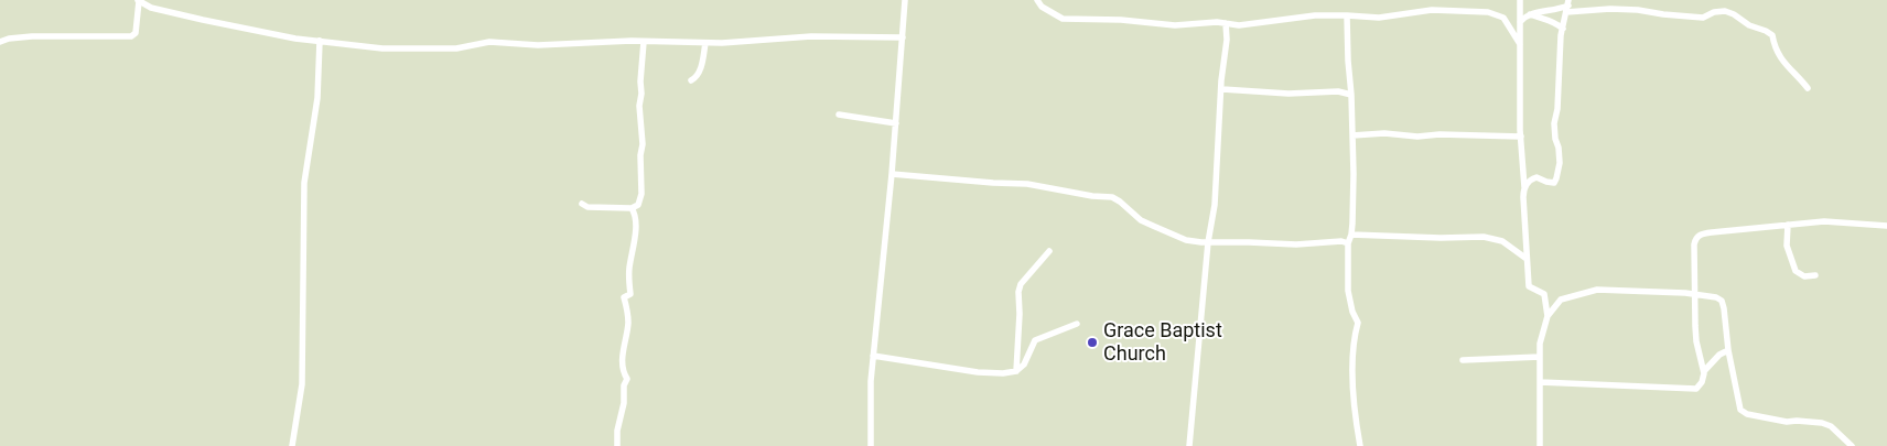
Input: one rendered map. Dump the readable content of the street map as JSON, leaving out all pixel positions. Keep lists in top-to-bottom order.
{
  "places": ["Grace Baptist Church"]
}
